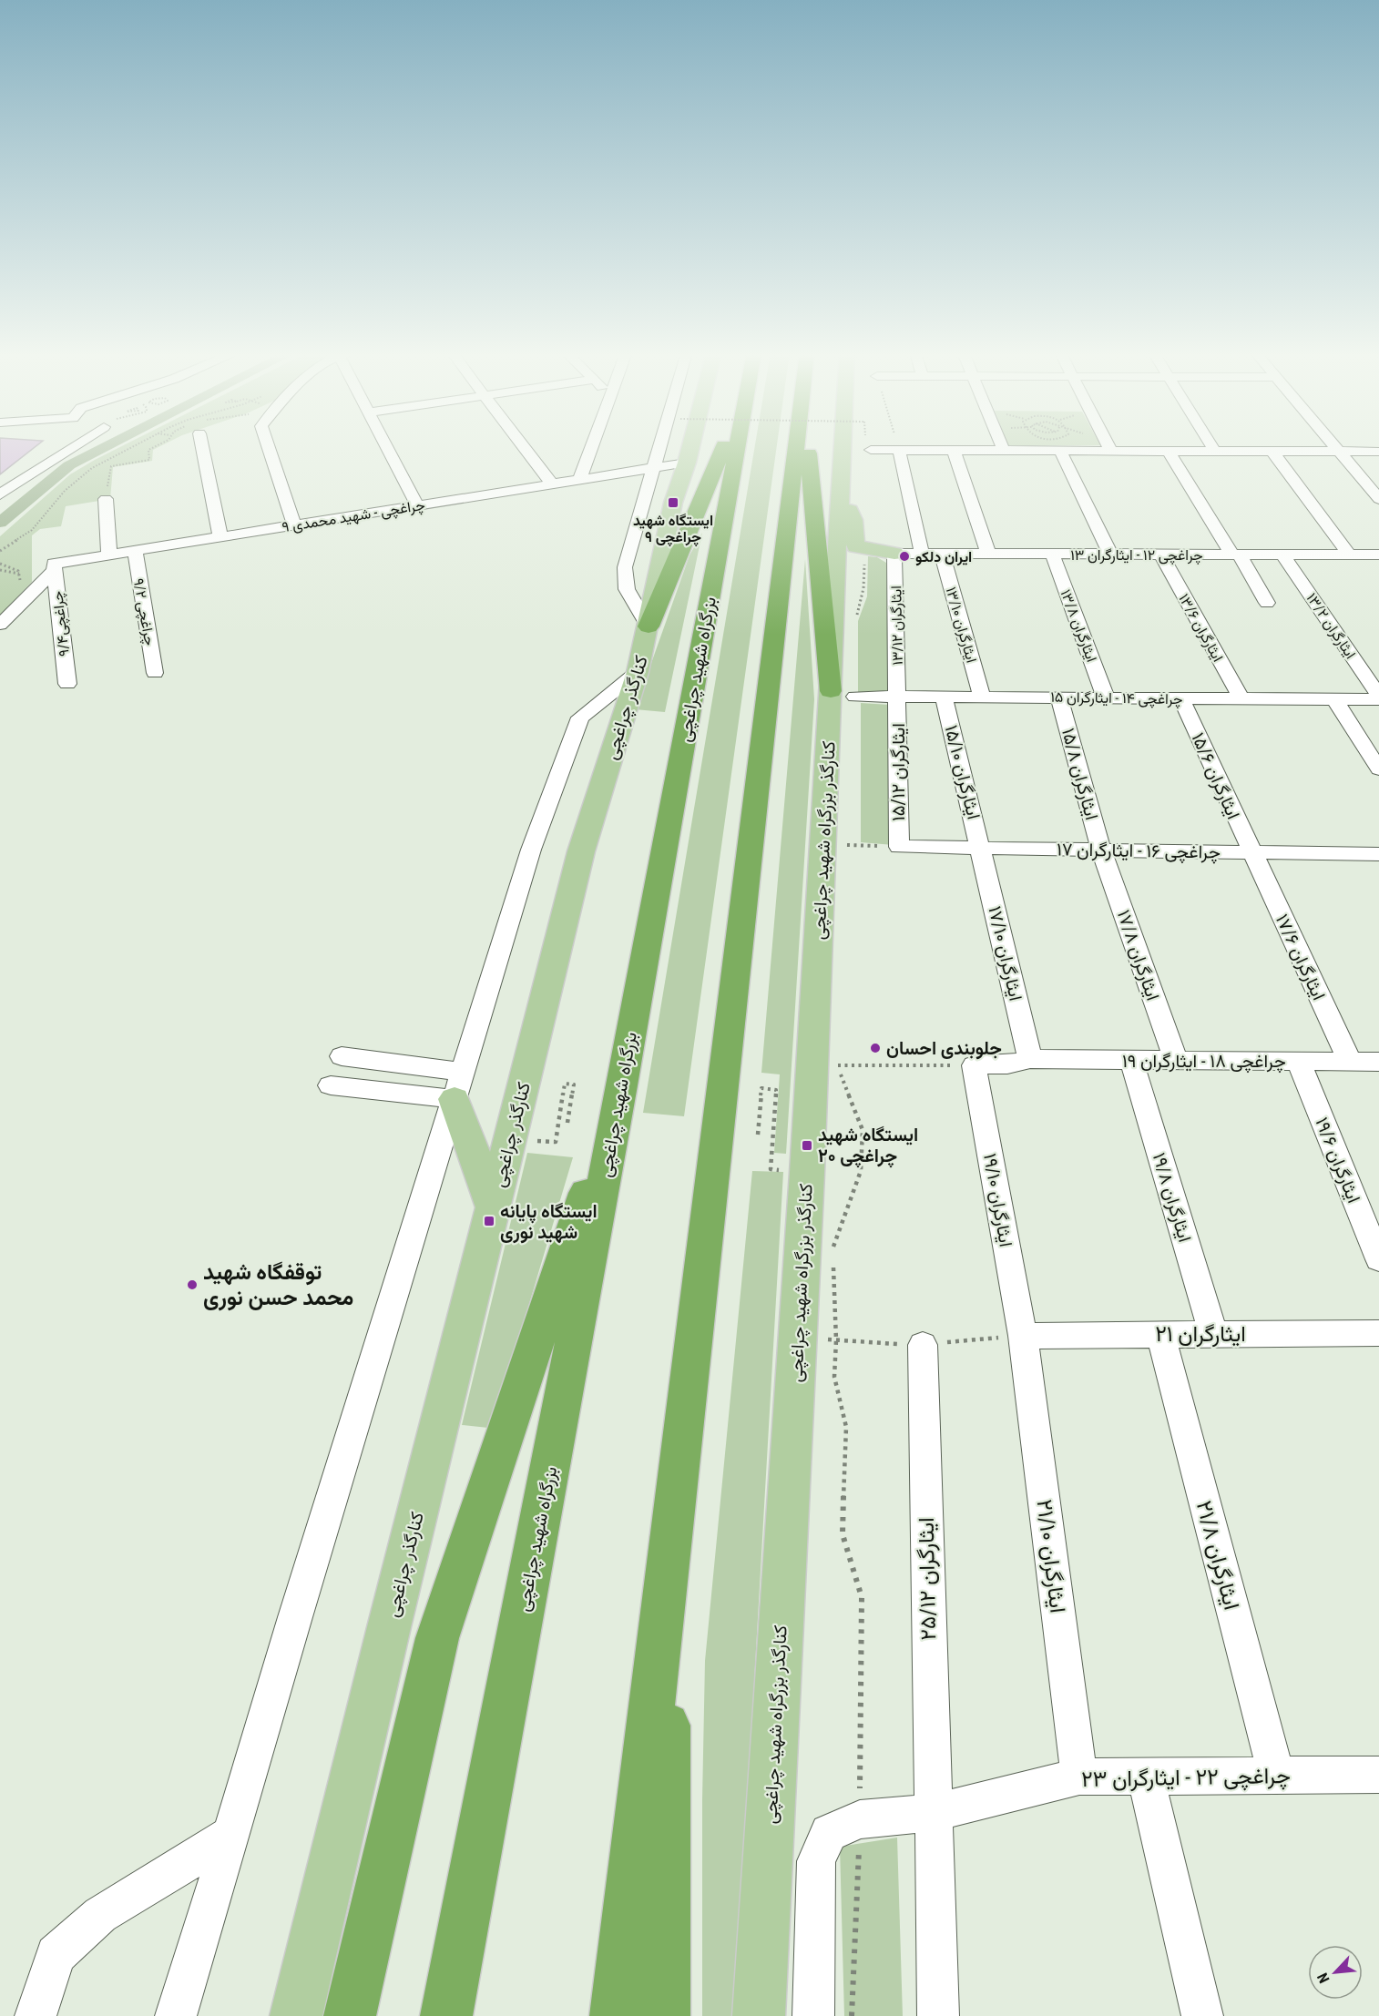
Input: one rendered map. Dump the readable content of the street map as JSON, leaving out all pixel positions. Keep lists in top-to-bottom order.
{
  "streets": {
    "highway": ["بزرگراه شهید چراغچی"],
    "main road": ["کنارگذر چراغچی", "کنارگذر بزرگراه شهید چراغچی"],
    "street": [
      "۹ چراغچی - شهید محمدی",
      "چراغچی ۱۲ - ایثارگران ۱۳",
      "۹/۲ چراغچی",
      "۹/۴چراغچی",
      "ایثارگران ۱۳/۱۰",
      "ایثارگران ۱۳/۱۲",
      "ایثارگران ۱۳/۸",
      "ایثارگران ۱۳/۲",
      "ایثارگران ۱۳/۶",
      "چراغچی ۱۴ - ایثارگران ۱۵",
      "ایثارگران ۱۵/۱۲",
      "ایثارگران ۱۵/۱۰",
      "ایثارگران ۱۵/۸",
      "ایثارگران ۱۵/۶",
      "چراغچی ۱۶ - ایثارگران ۱۷",
      "ایثارگران ۱۷/۱۰",
      "ایثارگران ۱۷/۸",
      "ایثارگران ۱۷/۶",
      "چراغچی ۱۸ - ایثارگران ۱۹",
      "ایثارگران ۱۹/۶",
      "ایثارگران ۱۹/۸",
      "ایثارگران ۱۹/۱۰",
      "ایثارگران ۲۱",
      "ایثارگران ۲۱/۸",
      "ایثارگران ۲۱/۱۰",
      "ایثارگران ۲۵/۱۲",
      "چراغچی ۲۲ - ایثارگران ۲۳"
    ]
  },
  "crossings": [
    ["۹ چراغچی - شهید محمدی", "۹/۲ چراغچی"],
    ["۹ چراغچی - شهید محمدی", "۹/۴چراغچی"],
    ["۹ چراغچی - شهید محمدی", "کنارگذر چراغچی"],
    ["چراغچی ۱۲ - ایثارگران ۱۳", "ایثارگران ۱۳/۱۰"],
    ["چراغچی ۱۲ - ایثارگران ۱۳", "ایثارگران ۱۳/۱۲"],
    ["چراغچی ۱۲ - ایثارگران ۱۳", "ایثارگران ۱۳/۸"],
    ["چراغچی ۱۲ - ایثارگران ۱۳", "ایثارگران ۱۳/۲"],
    ["چراغچی ۱۲ - ایثارگران ۱۳", "ایثارگران ۱۳/۶"],
    ["ایثارگران ۱۳/۱۰", "چراغچی ۱۴ - ایثارگران ۱۵"],
    ["ایثارگران ۱۳/۱۲", "چراغچی ۱۴ - ایثارگران ۱۵"],
    ["ایثارگران ۱۳/۱۲", "ایثارگران ۱۵/۱۲"],
    ["ایثارگران ۱۳/۸", "چراغچی ۱۴ - ایثارگران ۱۵"],
    ["ایثارگران ۱۳/۲", "چراغچی ۱۴ - ایثارگران ۱۵"],
    ["ایثارگران ۱۳/۶", "چراغچی ۱۴ - ایثارگران ۱۵"],
    ["چراغچی ۱۴ - ایثارگران ۱۵", "ایثارگران ۱۵/۱۲"],
    ["چراغچی ۱۴ - ایثارگران ۱۵", "ایثارگران ۱۵/۱۰"],
    ["چراغچی ۱۴ - ایثارگران ۱۵", "ایثارگران ۱۵/۸"],
    ["چراغچی ۱۴ - ایثارگران ۱۵", "ایثارگران ۱۵/۶"],
    ["چراغچی ۱۴ - ایثارگران ۱۵", "کنارگذر بزرگراه شهید چراغچی"],
    ["ایثارگران ۱۵/۱۲", "چراغچی ۱۶ - ایثارگران ۱۷"],
    ["ایثارگران ۱۵/۱۰", "چراغچی ۱۶ - ایثارگران ۱۷"],
    ["ایثارگران ۱۵/۱۰", "ایثارگران ۱۷/۱۰"],
    ["ایثارگران ۱۵/۸", "چراغچی ۱۶ - ایثارگران ۱۷"],
    ["ایثارگران ۱۵/۸", "ایثارگران ۱۷/۸"],
    ["ایثارگران ۱۵/۶", "چراغچی ۱۶ - ایثارگران ۱۷"],
    ["ایثارگران ۱۵/۶", "ایثارگران ۱۷/۶"],
    ["چراغچی ۱۶ - ایثارگران ۱۷", "ایثارگران ۱۷/۱۰"],
    ["چراغچی ۱۶ - ایثارگران ۱۷", "ایثارگران ۱۷/۸"],
    ["چراغچی ۱۶ - ایثارگران ۱۷", "ایثارگران ۱۷/۶"],
    ["ایثارگران ۱۷/۱۰", "چراغچی ۱۸ - ایثارگران ۱۹"],
    ["ایثارگران ۱۷/۸", "چراغچی ۱۸ - ایثارگران ۱۹"],
    ["ایثارگران ۱۷/۶", "چراغچی ۱۸ - ایثارگران ۱۹"],
    ["چراغچی ۱۸ - ایثارگران ۱۹", "ایثارگران ۱۹/۶"],
    ["چراغچی ۱۸ - ایثارگران ۱۹", "ایثارگران ۱۹/۸"],
    ["چراغچی ۱۸ - ایثارگران ۱۹", "ایثارگران ۱۹/۱۰"],
    ["ایثارگران ۱۹/۸", "ایثارگران ۲۱"],
    ["ایثارگران ۱۹/۱۰", "ایثارگران ۲۱"],
    ["ایثارگران ۱۹/۱۰", "ایثارگران ۲۱/۱۰"],
    ["ایثارگران ۲۱", "ایثارگران ۲۱/۸"],
    ["ایثارگران ۲۱", "ایثارگران ۲۱/۱۰"],
    ["ایثارگران ۲۱/۸", "چراغچی ۲۲ - ایثارگران ۲۳"],
    ["ایثارگران ۲۱/۱۰", "چراغچی ۲۲ - ایثارگران ۲۳"],
    ["ایثارگران ۲۵/۱۲", "چراغچی ۲۲ - ایثارگران ۲۳"]
  ],
  "places": {
    "transit": ["ایستگاه شهید چراغچی ۹", "ایستگاه شهید چراغچی ۲۰", "ایستگاه پایانه شهید نوری"],
    "other": ["ایران دلکو", "جلوبندی احسان", "توقفگاه شهید محمد حسن نوری"]
  },
  "north": "bottom left"
}
